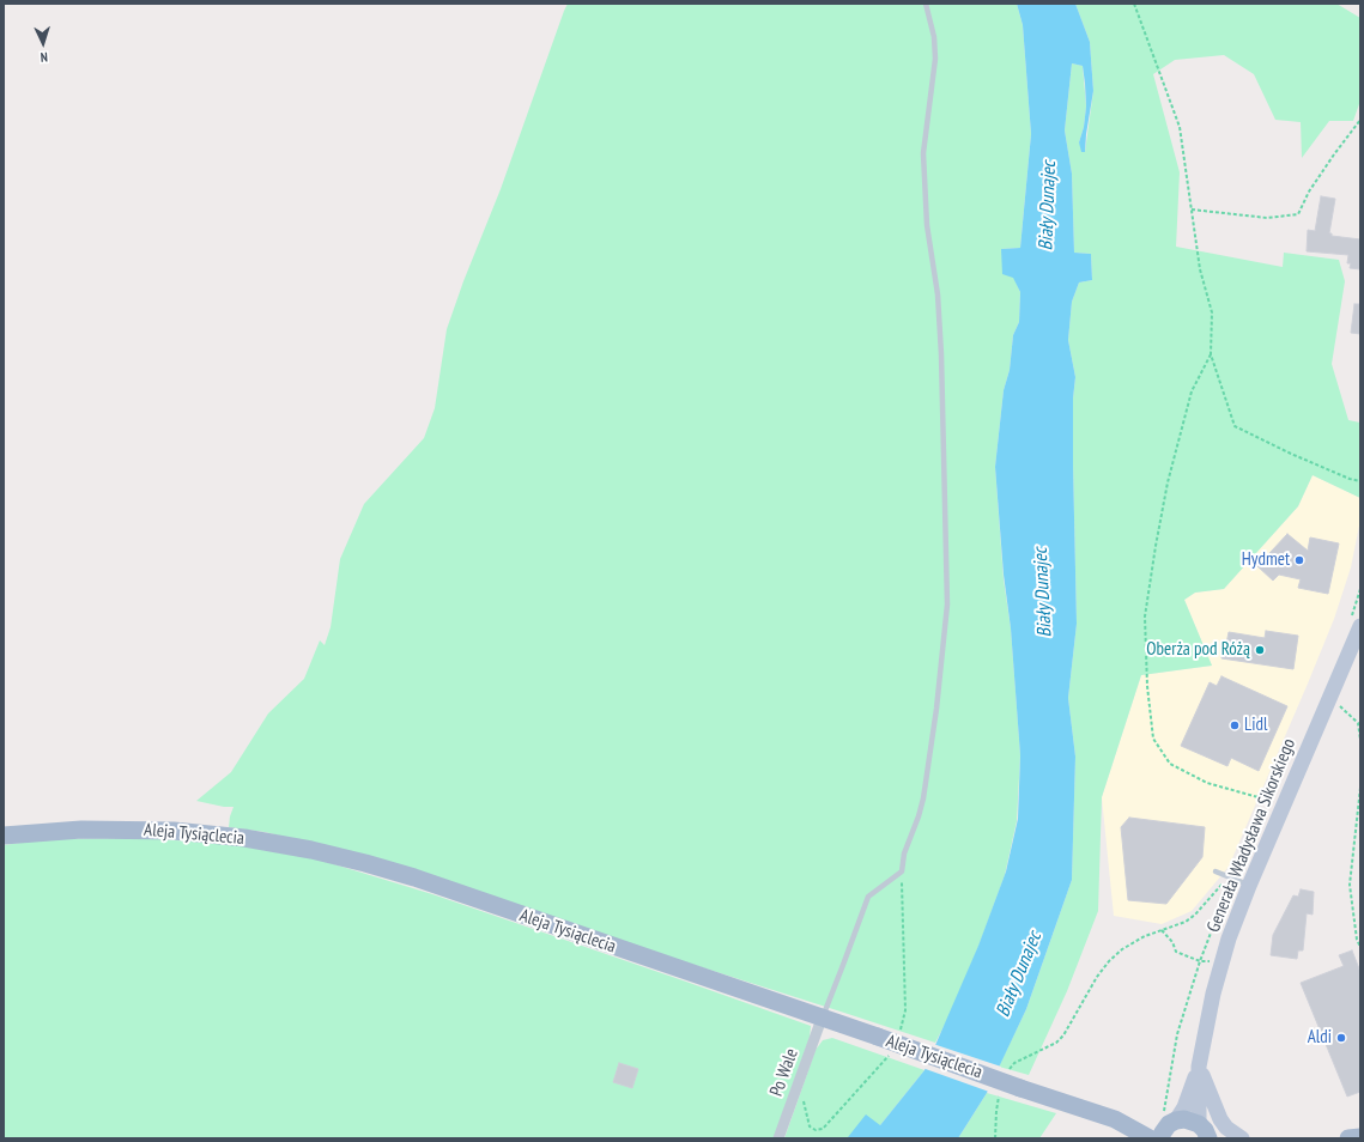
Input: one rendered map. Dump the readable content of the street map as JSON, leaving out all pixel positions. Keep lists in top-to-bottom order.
{
  "streets": {
    "main road": ["Aleja Tysiąclecia"],
    "street": ["Generała Władysława Sikorskiego", "Po Wale"]
  },
  "crossings": [
    ["Aleja Tysiąclecia", "Generała Władysława Sikorskiego"],
    ["Aleja Tysiąclecia", "Po Wale"]
  ],
  "water": ["Biały Dunajec"],
  "places": [
    "Hydmet",
    "Oberża pod Różą",
    "Lidl",
    "Aldi"
  ],
  "north": "bottom"
}
